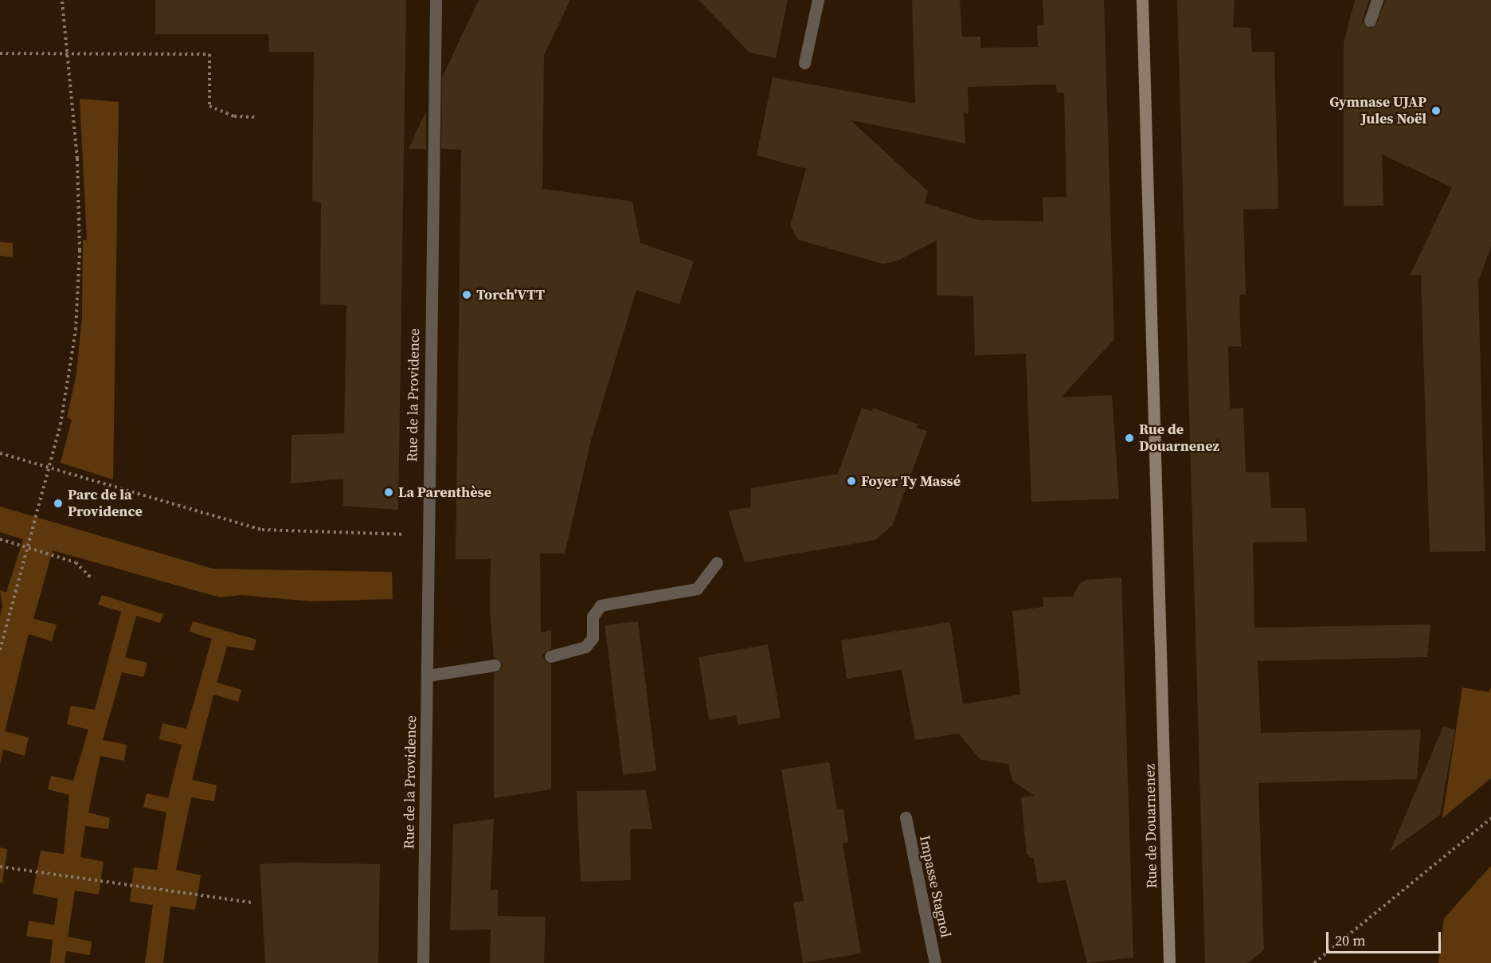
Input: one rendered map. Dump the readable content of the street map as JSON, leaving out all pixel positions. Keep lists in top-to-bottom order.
{
  "streets": {
    "main road": ["Rue de Douarnenez"],
    "street": ["Rue de la Providence", "Impasse Stagnol"]
  },
  "places": [
    "Gymnase UJAP Jules Noël",
    "Torch'VTT",
    "Rue de Douarnenez",
    "Foyer Ty Massé",
    "La Parenthèse",
    "Parc de la Providence"
  ],
  "scale_bar": "20 m"
}
